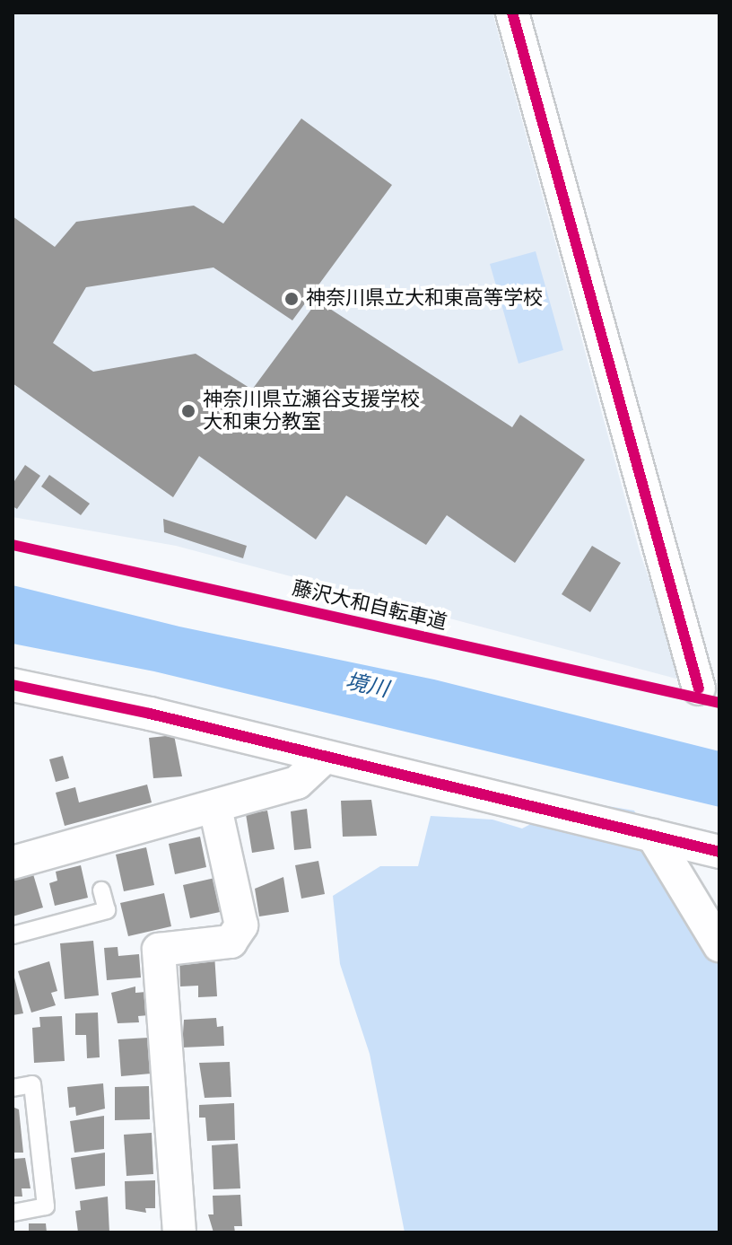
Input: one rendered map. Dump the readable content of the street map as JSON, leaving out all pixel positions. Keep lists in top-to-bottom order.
{
  "streets": {
    "cycle path": ["藤沢大和自転車道"]
  },
  "water": ["境川"],
  "places": ["神奈川県立大和東高等学校", "神奈川県立瀬谷支援学校 大和東分教室"]
}
